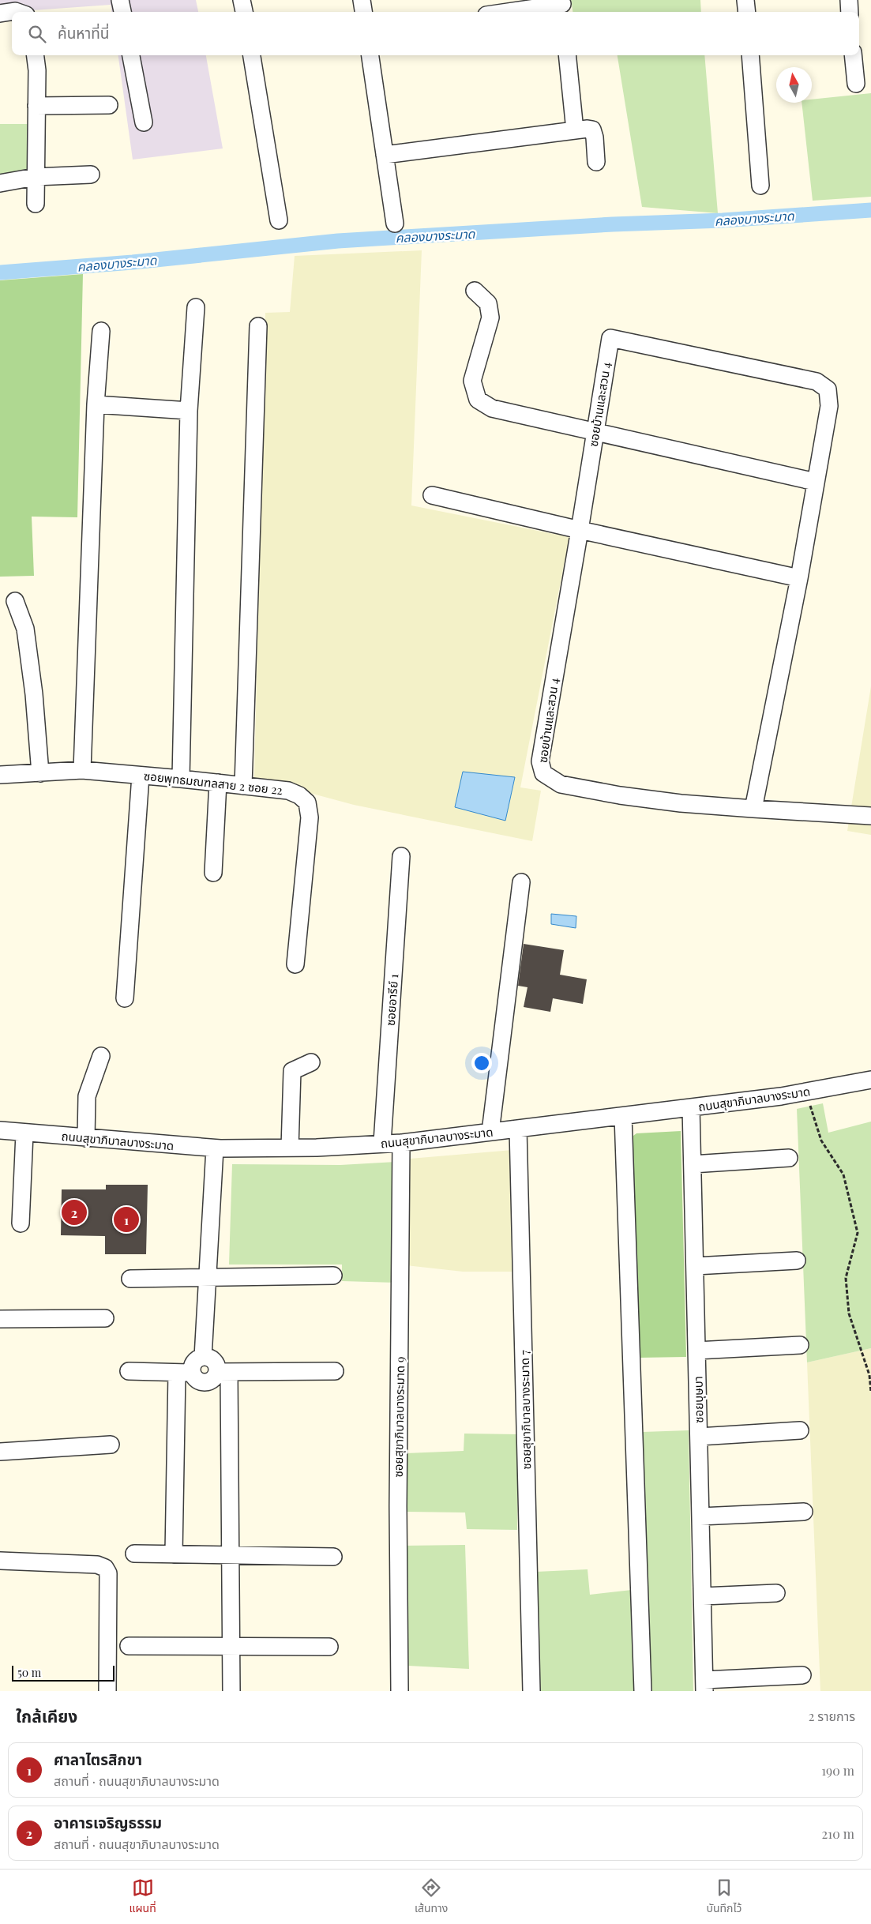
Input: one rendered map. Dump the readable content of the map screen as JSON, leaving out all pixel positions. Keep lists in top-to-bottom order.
{
  "streets": {
    "street": [
      "ซอยบ้านและสวน 4",
      "ซอยพุทธมณฑลสาย 2 ซอย 22",
      "ซอยอารีย์ 1",
      "ถนนสุขาภิบาลบางระมาด",
      "ซอยบุษบา",
      "ซอยสุขาภิบาลบางระมาด 7",
      "ซอยสุขาภิบาลบางระมาด 9"
    ]
  },
  "crossings": [
    ["ซอยอารีย์ 1", "ถนนสุขาภิบาลบางระมาด"],
    ["ถนนสุขาภิบาลบางระมาด", "ซอยบุษบา"],
    ["ถนนสุขาภิบาลบางระมาด", "ซอยสุขาภิบาลบางระมาด 7"],
    ["ถนนสุขาภิบาลบางระมาด", "ซอยสุขาภิบาลบางระมาด 9"]
  ],
  "water": ["คลองบางระมาด"],
  "scale_bar": "50 m",
  "north": "top",
  "page": {
    "search": "ค้นหาที่นี่",
    "pins": ["2", "1"],
    "scale": "50 m",
    "heading": ["ใกล้เคียง", "2 รายการ"],
    "list": [
      {
        "mark": "1",
        "name": "ศาลาไตรสิกขา",
        "note": "สถานที่ · ถนนสุขาภิบาลบางระมาด",
        "value": "190 m"
      },
      {
        "mark": "2",
        "name": "อาคารเจริญธรรม",
        "note": "สถานที่ · ถนนสุขาภิบาลบางระมาด",
        "value": "210 m"
      }
    ],
    "nav": ["แผนที่", "เส้นทาง", "บันทึกไว้"]
  }
}
